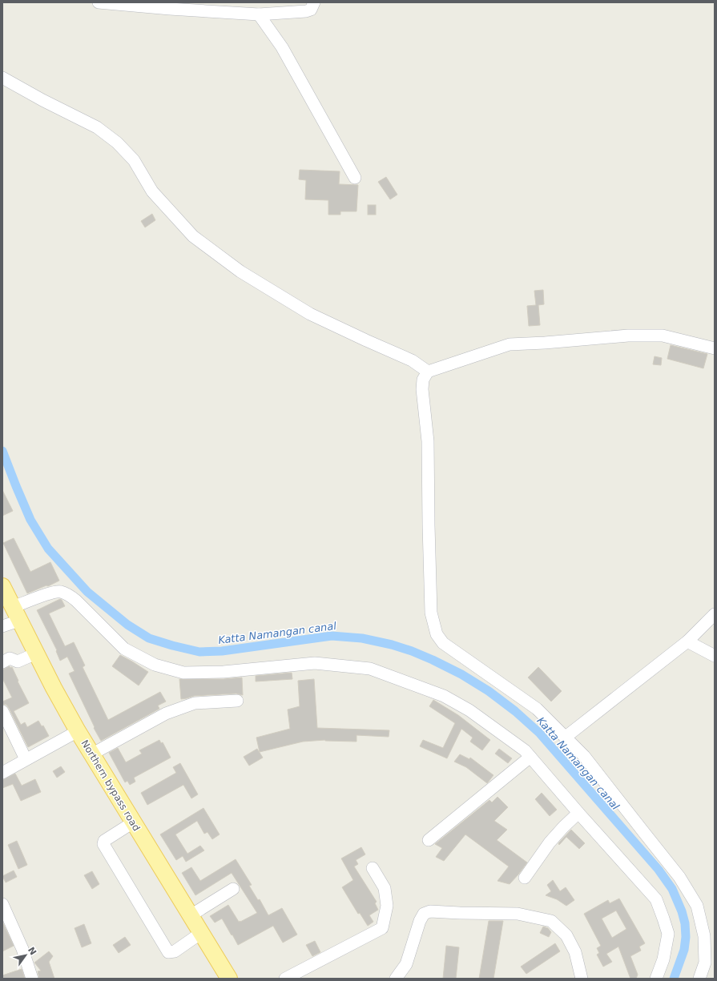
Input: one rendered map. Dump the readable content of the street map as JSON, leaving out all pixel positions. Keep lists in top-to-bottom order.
{
  "streets": {
    "main road": ["Northern bypass road"]
  },
  "water": ["Katta Namangan canal"],
  "north": "top right"
}
